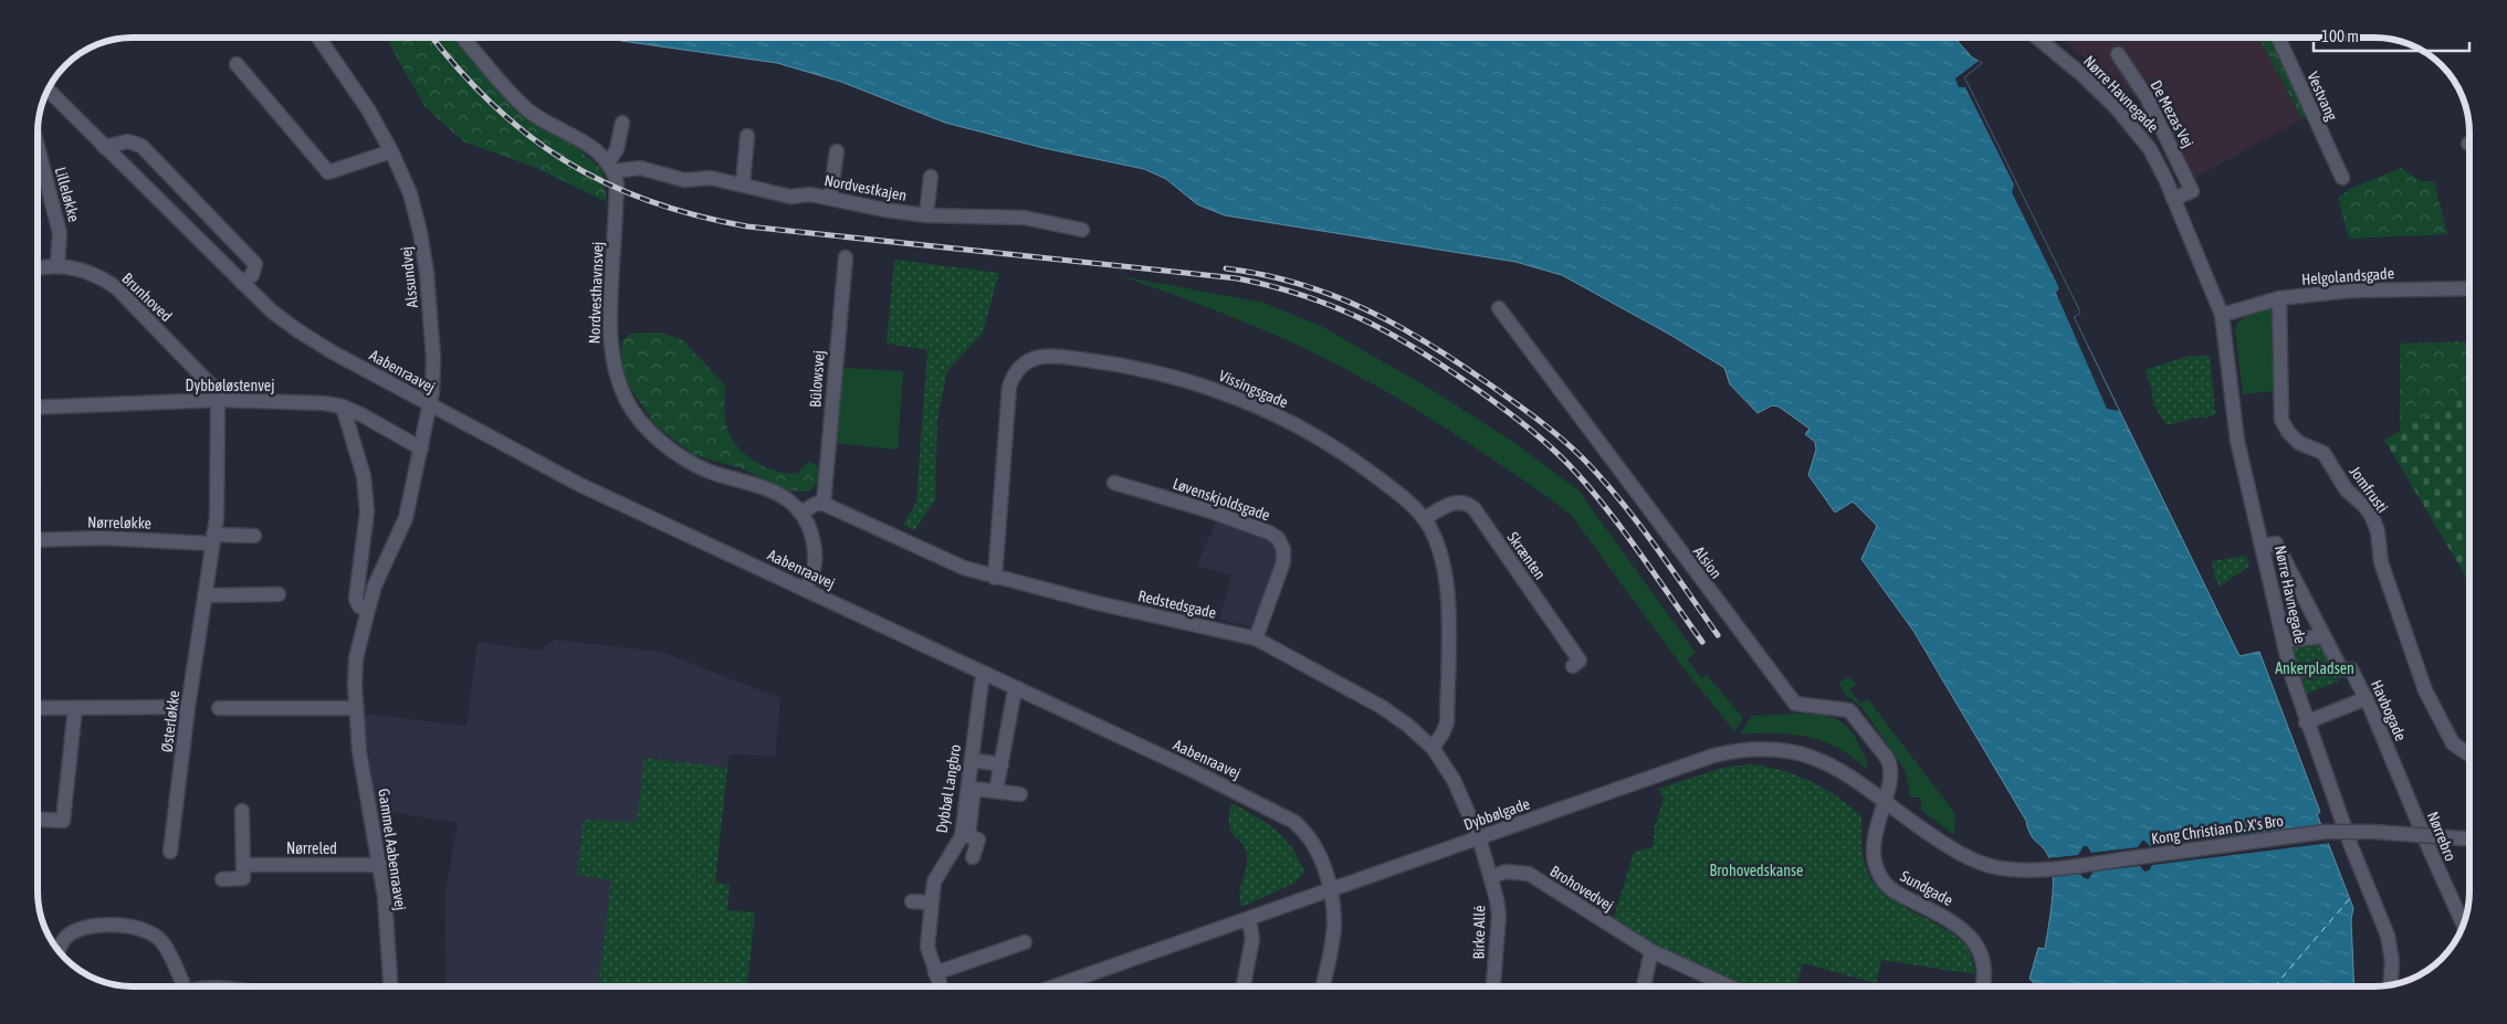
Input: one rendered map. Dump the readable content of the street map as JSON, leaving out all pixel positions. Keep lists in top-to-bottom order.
{
  "streets": {
    "street": [
      "Nørre Havnegade",
      "Vestvang",
      "De Mezas Vej",
      "Nordvestkajen",
      "Lilleløkke",
      "Helgolandsgade",
      "Alssundvej",
      "Nordvesthavnsvej",
      "Brunhoved",
      "Aabenraavej",
      "Bülowsvej",
      "Dybbøløstenvej",
      "Vissingsgade",
      "Jomfrusti",
      "Løvenskjoldsgade",
      "Nørreløkke",
      "Skrænten",
      "Alsion",
      "Redstedsgade",
      "Havbogade",
      "Østerløkke",
      "Dybbøl Langbro",
      "Dybbølgade",
      "Kong Christian D. X's Bro",
      "Nørrebro",
      "Nørreled",
      "Gammel Aabenraavej",
      "Brohovedvej",
      "Sundgade",
      "Birke Allé"
    ]
  },
  "crossings": [
    ["Nørre Havnegade", "De Mezas Vej"],
    ["Nørre Havnegade", "Helgolandsgade"],
    ["Nørre Havnegade", "Havbogade"],
    ["Nordvestkajen", "Nordvesthavnsvej"],
    ["Lilleløkke", "Brunhoved"],
    ["Helgolandsgade", "Jomfrusti"],
    ["Alssundvej", "Aabenraavej"],
    ["Alssundvej", "Gammel Aabenraavej"],
    ["Nordvesthavnsvej", "Aabenraavej"],
    ["Brunhoved", "Dybbøløstenvej"],
    ["Brunhoved", "Østerløkke"],
    ["Aabenraavej", "Dybbøl Langbro"],
    ["Aabenraavej", "Dybbølgade"],
    ["Aabenraavej", "Gammel Aabenraavej"],
    ["Bülowsvej", "Redstedsgade"],
    ["Dybbøløstenvej", "Østerløkke"],
    ["Dybbøløstenvej", "Gammel Aabenraavej"],
    ["Vissingsgade", "Skrænten"],
    ["Vissingsgade", "Redstedsgade"],
    ["Løvenskjoldsgade", "Redstedsgade"],
    ["Nørreløkke", "Østerløkke"],
    ["Alsion", "Dybbølgade"],
    ["Alsion", "Sundgade"],
    ["Redstedsgade", "Dybbølgade"],
    ["Redstedsgade", "Birke Allé"],
    ["Havbogade", "Nørrebro"],
    ["Dybbølgade", "Kong Christian D. X's Bro"],
    ["Dybbølgade", "Sundgade"],
    ["Dybbølgade", "Birke Allé"],
    ["Nørreled", "Gammel Aabenraavej"],
    ["Brohovedvej", "Birke Allé"]
  ],
  "parks": ["Ankerpladsen", "Brohovedskanse"],
  "scale_bar": "100 m"
}
